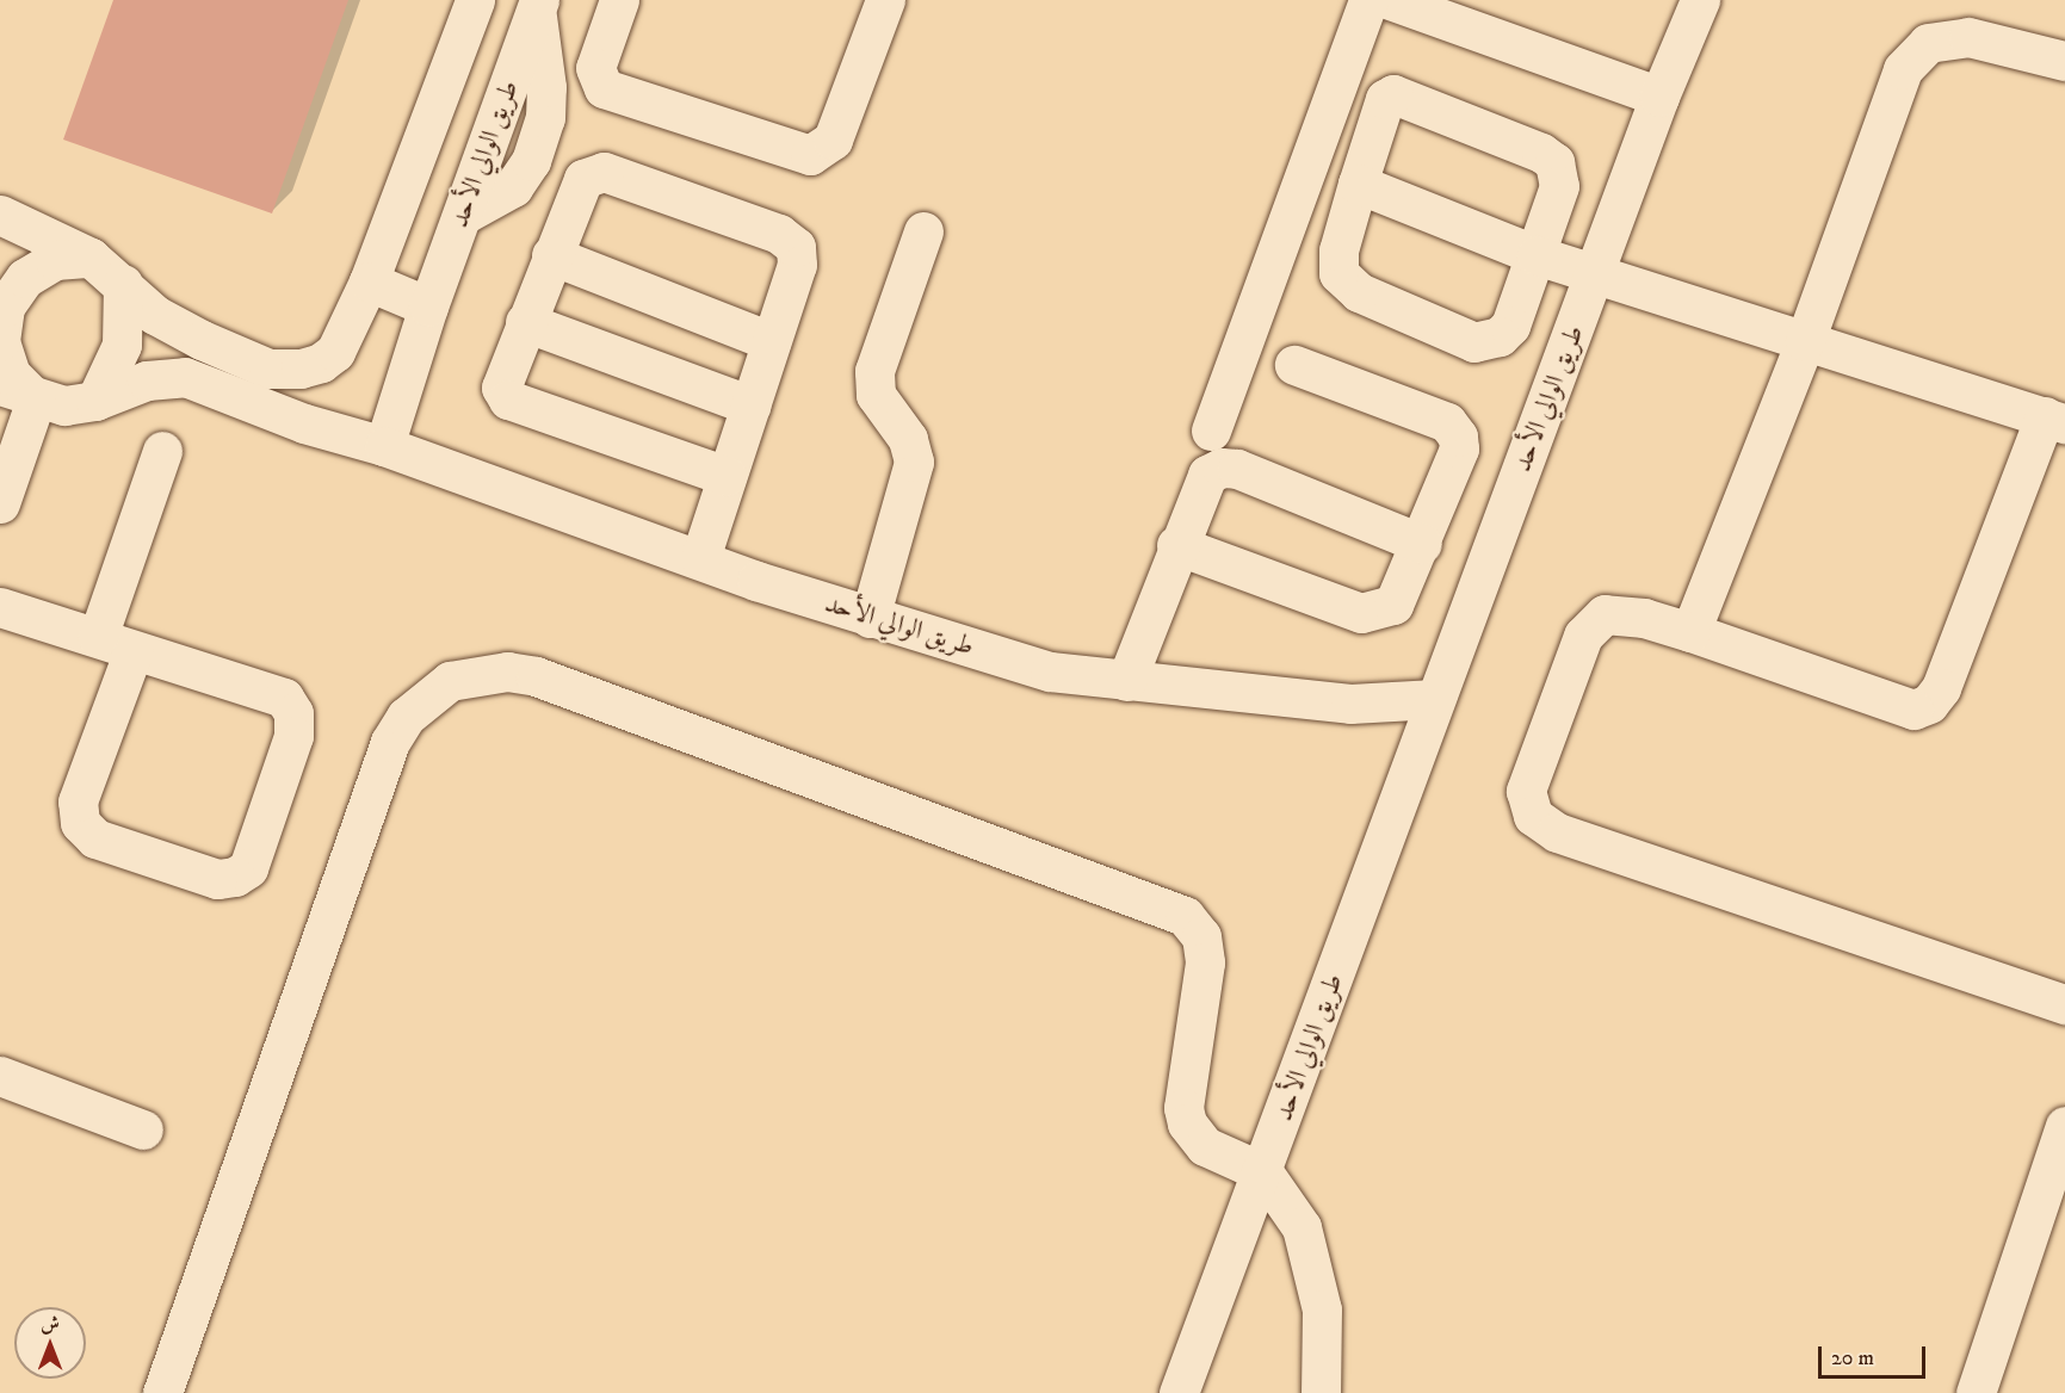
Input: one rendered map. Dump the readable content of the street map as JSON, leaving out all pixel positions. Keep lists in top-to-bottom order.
{
  "streets": {
    "street": ["طريق الوالي الأحد"]
  },
  "scale_bar": "20 m",
  "north": "top"
}
